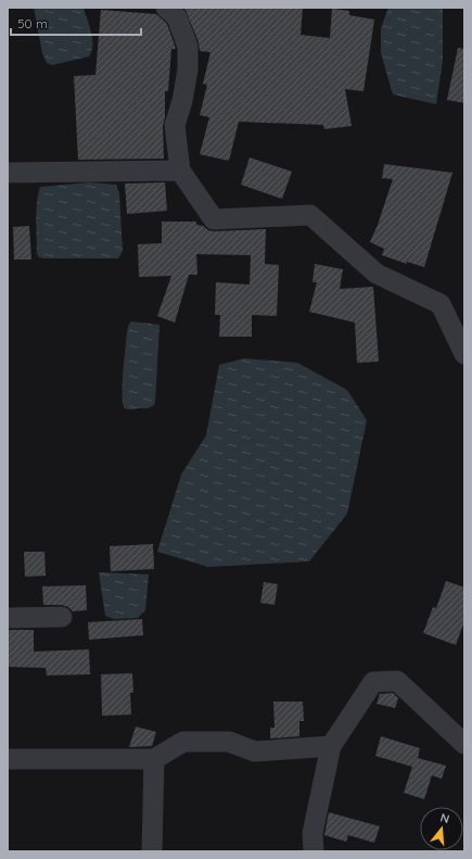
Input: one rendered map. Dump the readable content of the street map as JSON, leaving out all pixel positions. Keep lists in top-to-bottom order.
{
  "scale_bar": "50 m",
  "north": "top"
}
